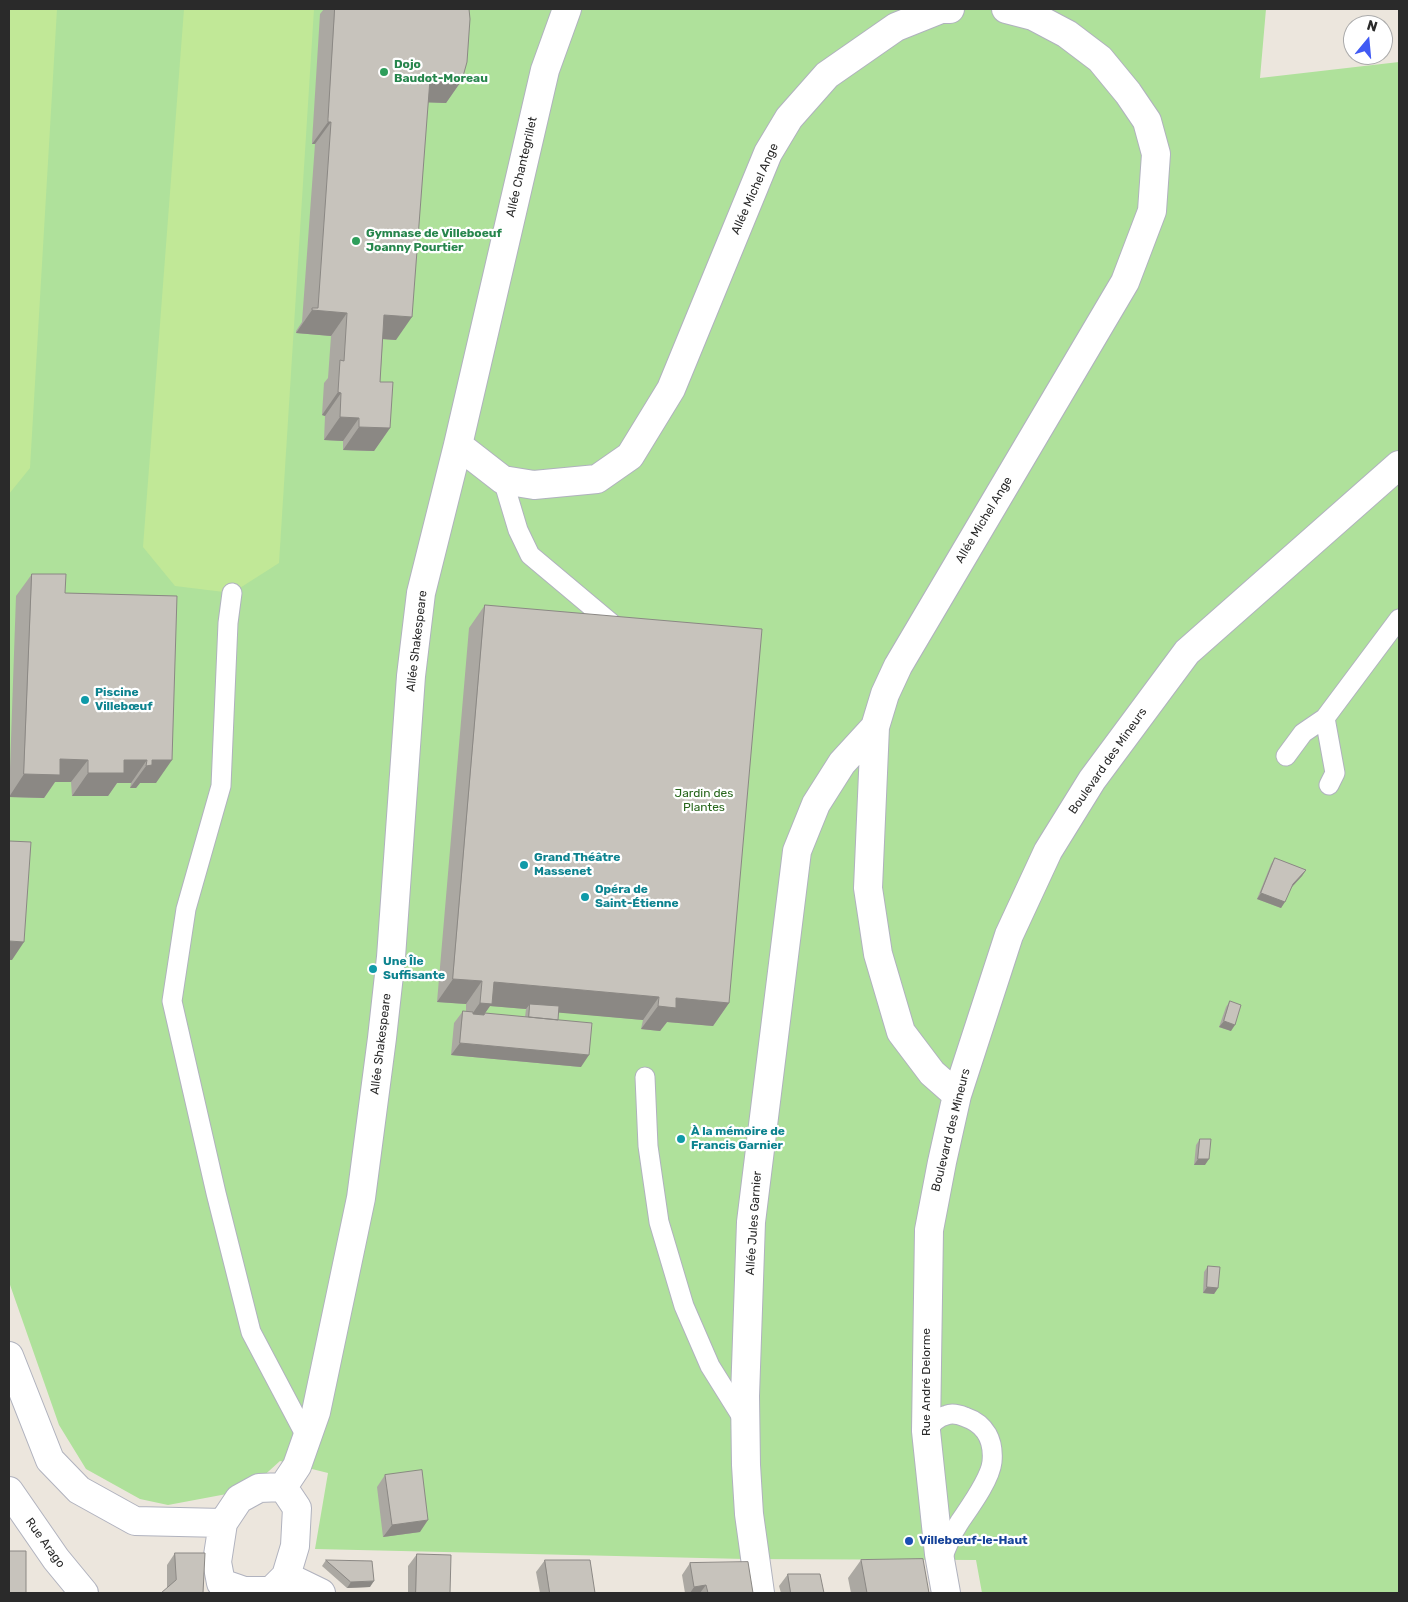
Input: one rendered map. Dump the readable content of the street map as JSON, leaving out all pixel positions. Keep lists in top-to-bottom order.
{
  "streets": {
    "street": [
      "Allée Chantegrillet",
      "Allée Michel Ange",
      "Allée Shakespeare",
      "Boulevard des Mineurs",
      "Allée Jules Garnier",
      "Rue André Delorme",
      "Rue Arago"
    ]
  },
  "crossings": [
    ["Allée Chantegrillet", "Allée Michel Ange"],
    ["Allée Chantegrillet", "Allée Shakespeare"],
    ["Allée Michel Ange", "Allée Shakespeare"],
    ["Allée Michel Ange", "Boulevard des Mineurs"],
    ["Allée Michel Ange", "Allée Jules Garnier"],
    ["Boulevard des Mineurs", "Rue André Delorme"]
  ],
  "parks": ["Jardin des Plantes"],
  "places": [
    "Dojo Baudot-Moreau",
    "Gymnase de Villeboeuf Joanny Pourtier",
    "Piscine Villebœuf",
    "Grand Théâtre Massenet",
    "Opéra de Saint-Étienne",
    "Une Île Suffisante",
    "À la mémoire de Francis Garnier",
    "Villebœuf-le-Haut"
  ],
  "north": "top"
}
